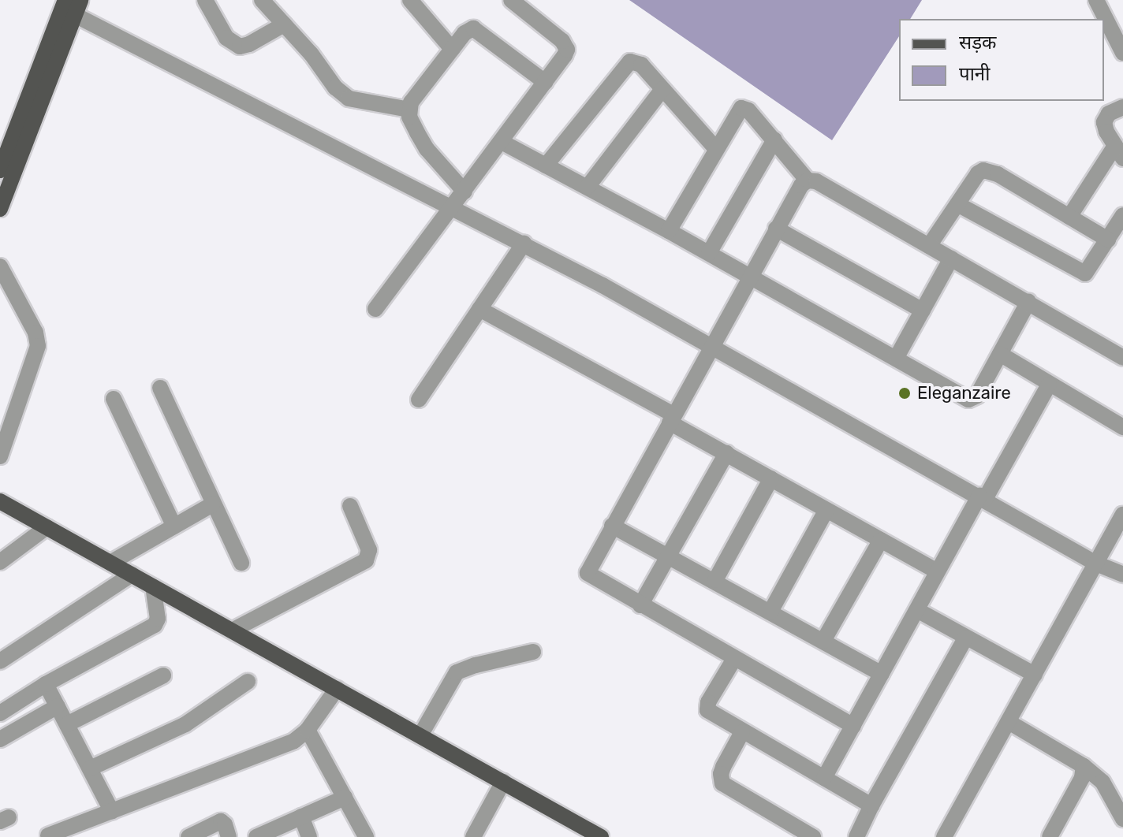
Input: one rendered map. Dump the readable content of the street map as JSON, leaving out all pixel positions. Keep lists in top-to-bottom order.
{
  "places": ["Eleganzaire"],
  "legend": ["सड़क", "पानी"]
}
